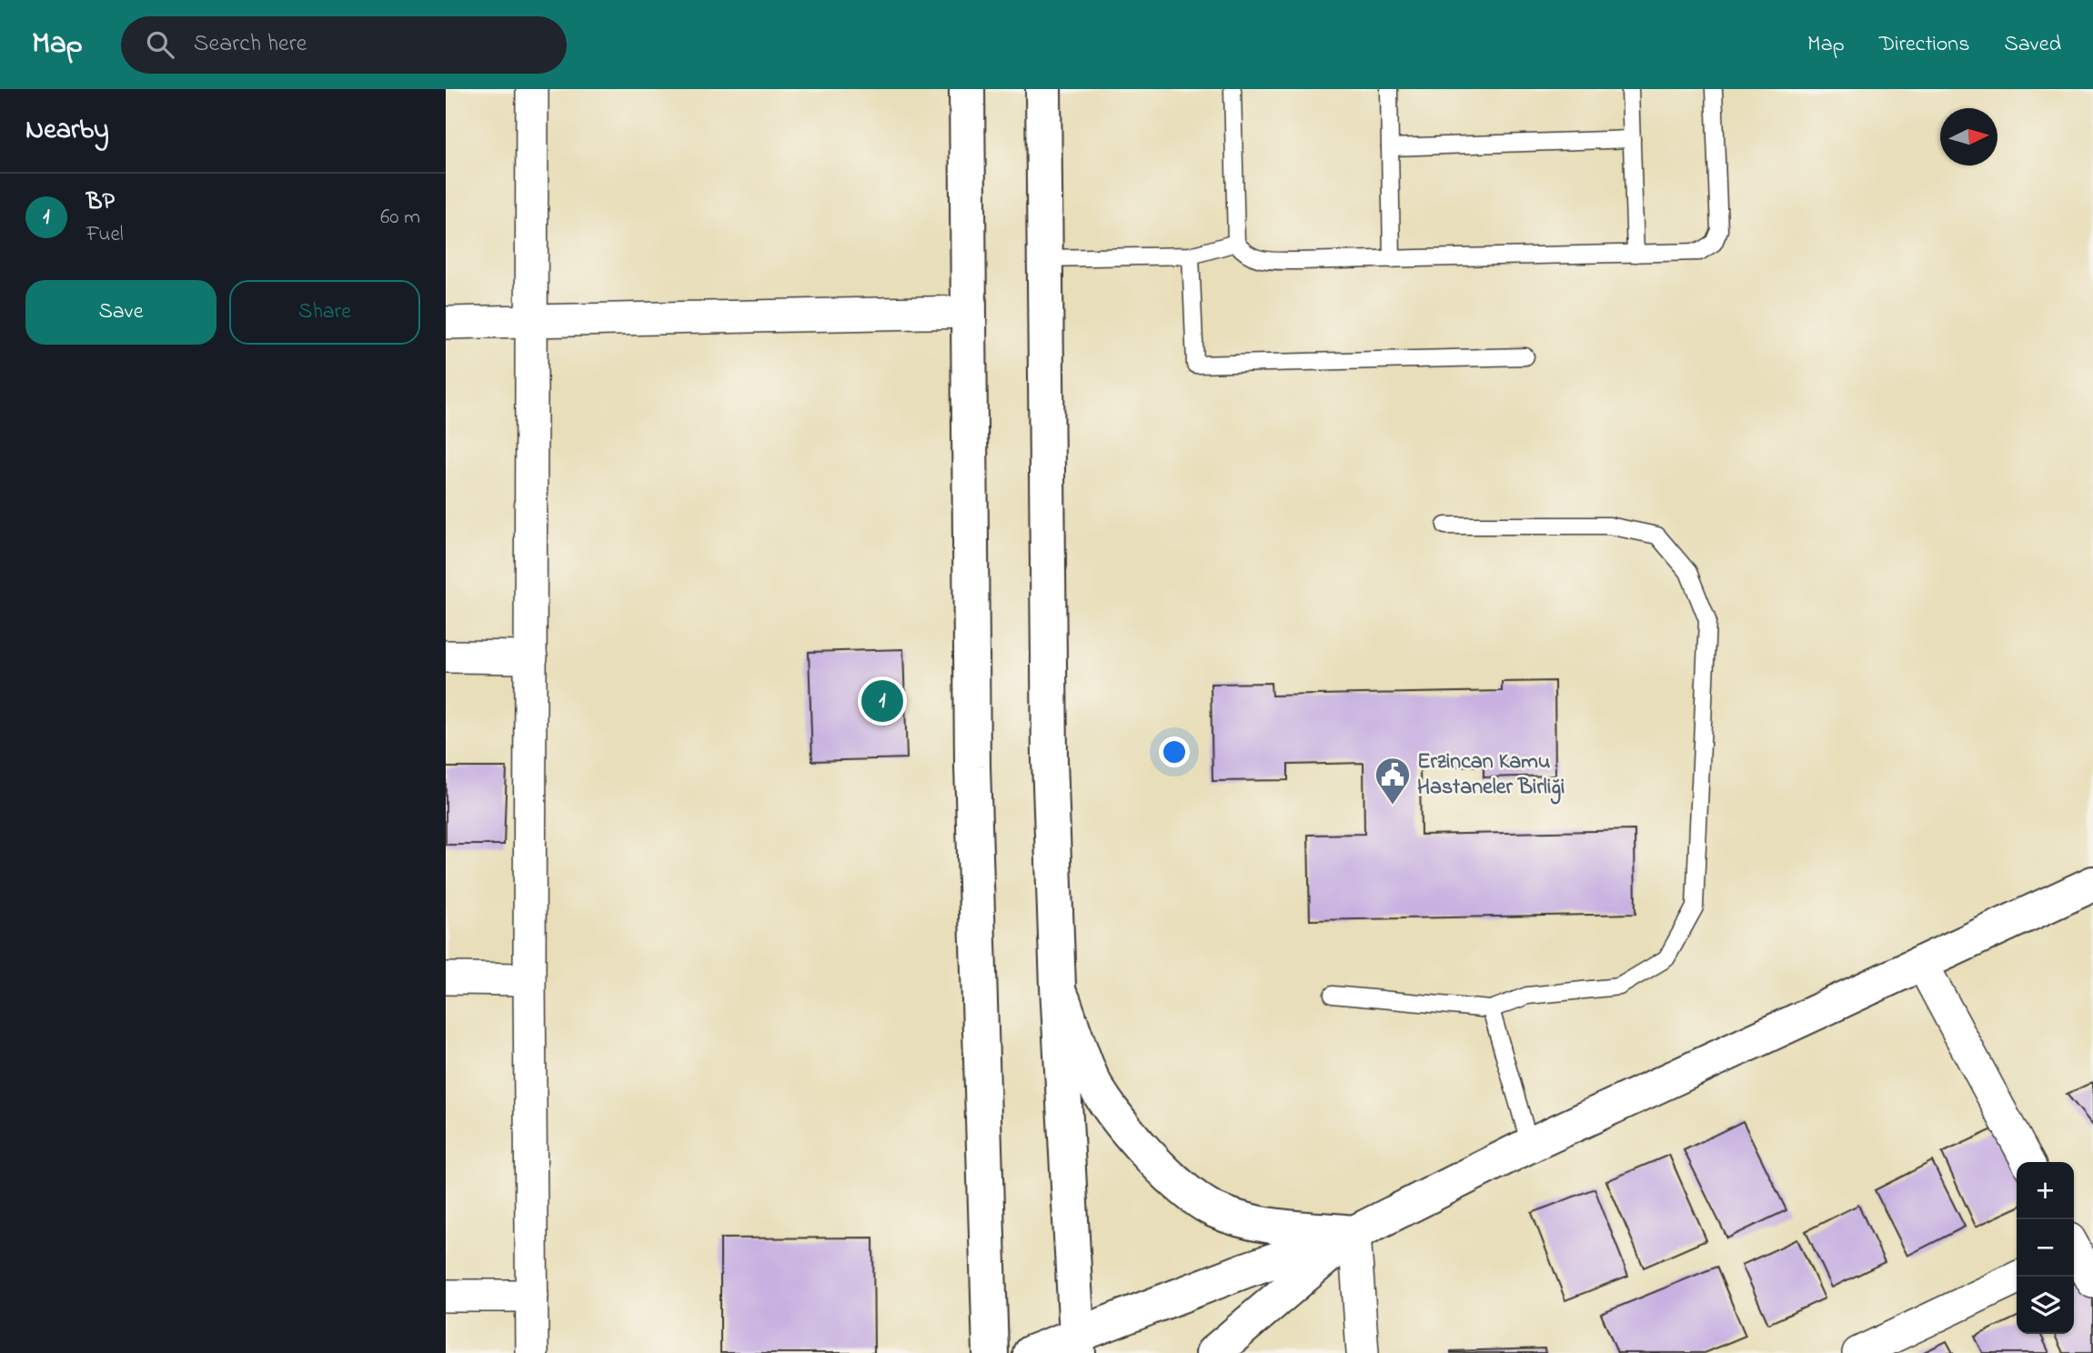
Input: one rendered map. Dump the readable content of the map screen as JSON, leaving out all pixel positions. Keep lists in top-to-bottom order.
{
  "places": {
    "public building": ["Erzincan Kamu Hastaneler Birliği"]
  },
  "north": "right",
  "page": {
    "header": "Map",
    "search": "Search here",
    "nav": ["Map", "Directions", "Saved"],
    "heading": "Nearby",
    "list": [
      {
        "mark": "1",
        "name": "BP",
        "note": "Fuel",
        "value": "60 m"
      }
    ],
    "buttons": ["Save", "Share"],
    "pins": "1",
    "map_buttons": ["+", "−"]
  }
}
